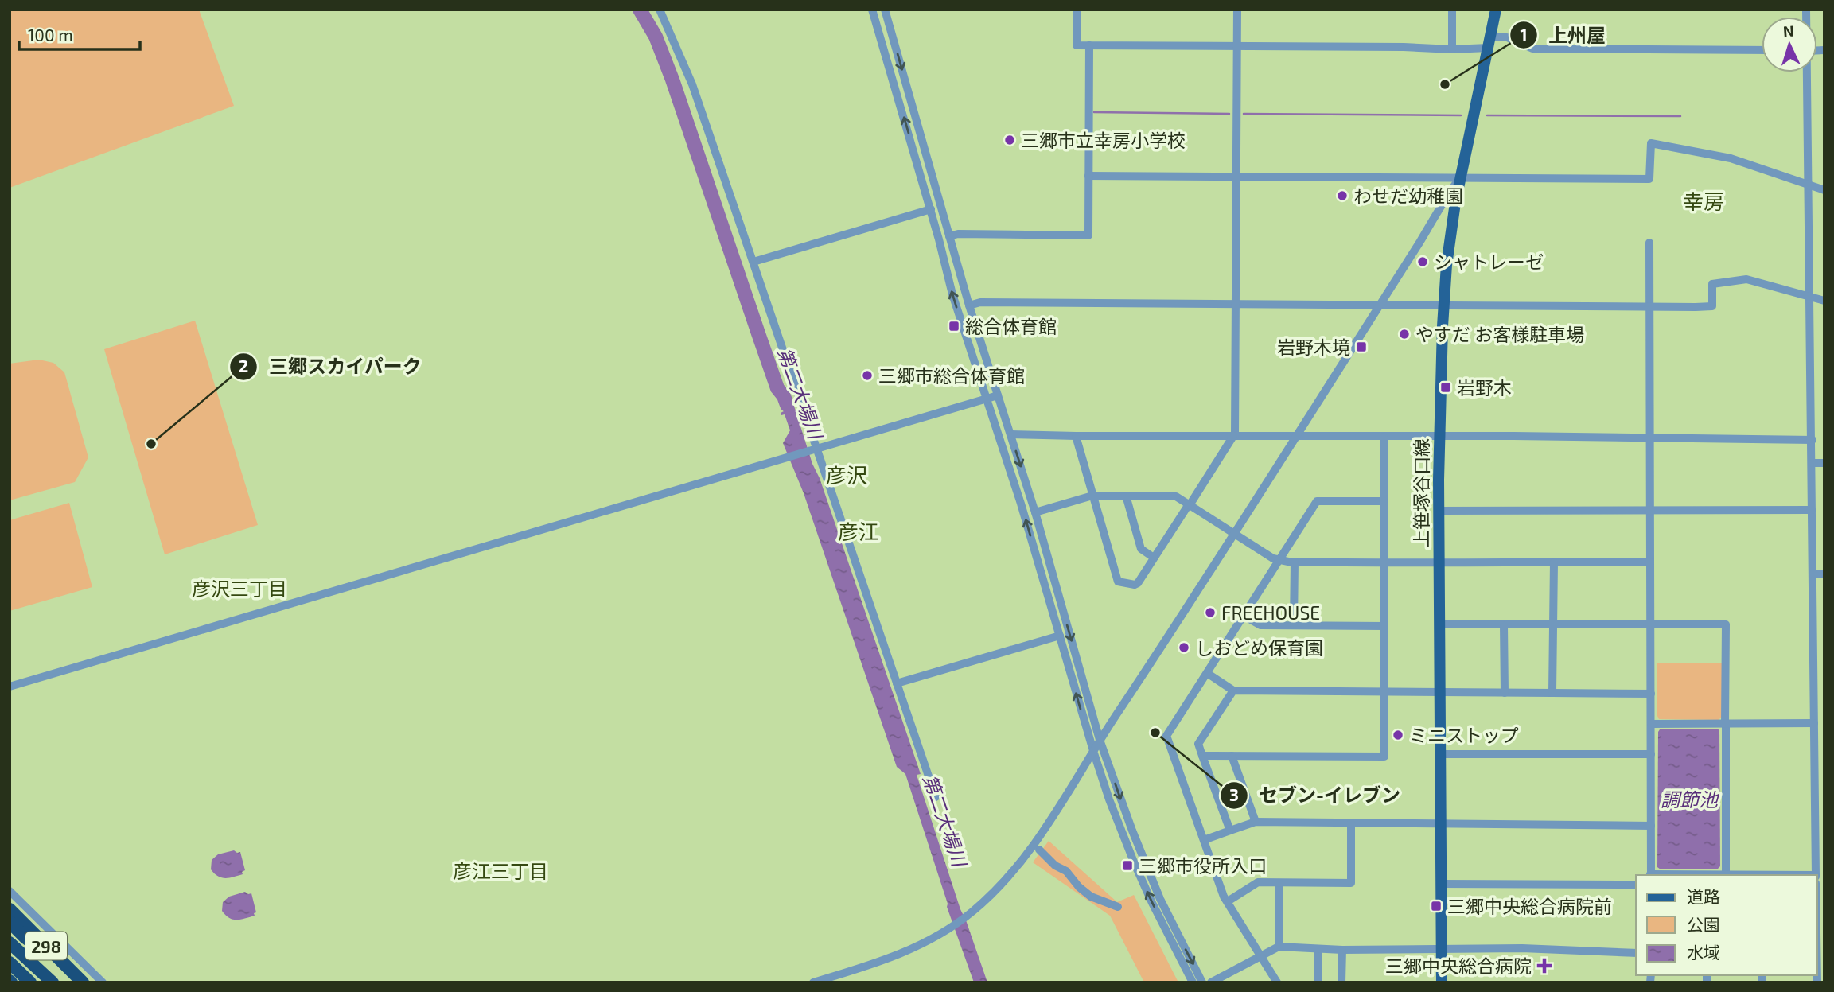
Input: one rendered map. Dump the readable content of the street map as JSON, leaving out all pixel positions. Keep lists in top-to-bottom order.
{
  "streets": {
    "highway": ["298"],
    "main road": ["上笹塚谷口線"]
  },
  "districts": [
    "幸房",
    "彦沢",
    "彦江",
    "彦沢三丁目",
    "彦江三丁目"
  ],
  "water": ["第二大場川", "調節池"],
  "places": {
    "other": [
      "上州屋",
      "三郷市立幸房小学校",
      "わせだ幼稚園",
      "シャトレーゼ",
      "やすだ お客様駐車場",
      "三郷市総合体育館",
      "三郷スカイパーク",
      "FREEHOUSE",
      "しおどめ保育園",
      "セブン-イレブン",
      "ミニストップ"
    ],
    "transit": [
      "総合体育館",
      "岩野木境",
      "岩野木",
      "三郷市役所入口",
      "三郷中央総合病院前"
    ],
    "health": ["三郷中央総合病院"]
  },
  "legend": ["道路", "公園", "水域"],
  "scale_bar": "100 m",
  "north": "top"
}
